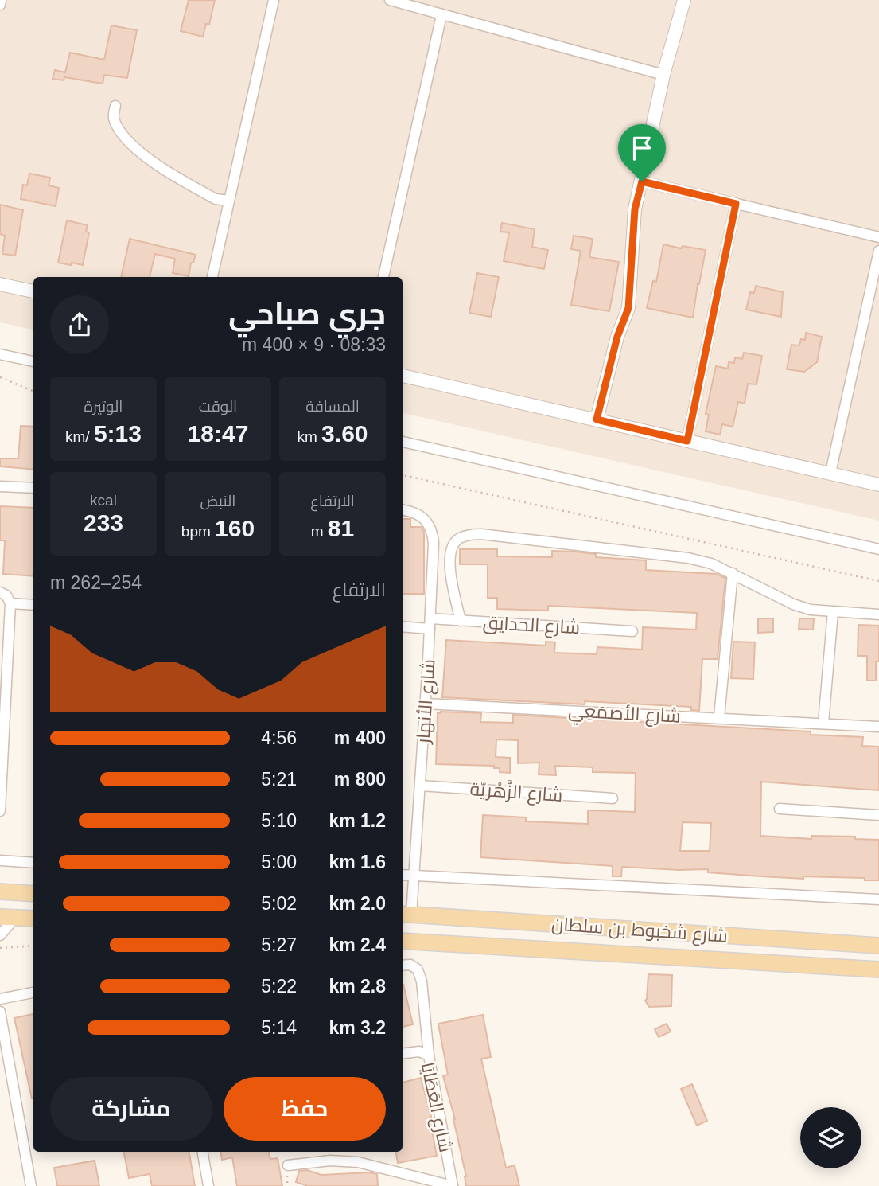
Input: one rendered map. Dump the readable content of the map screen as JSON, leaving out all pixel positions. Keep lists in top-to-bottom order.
{
  "streets": {
    "main road": ["شارع شخبوط بن سلطان"],
    "street": [
      "شارع الحدايق",
      "شارع الأنهار",
      "شارع الأصمَعِي",
      "شارع الزَّهْريّة",
      "شارع العَطَايَا"
    ]
  },
  "crossings": [
    ["شارع الحدايق", "شارع الأنهار"],
    ["شارع الأنهار", "شارع الأصمَعِي"],
    ["شارع الأنهار", "شارع الزَّهْريّة"],
    ["شارع الأنهار", "شارع شخبوط بن سلطان"]
  ],
  "page": {
    "heading": ["جري صباحي", "08:33 · 9 × 400 m"],
    "stats": [
      ["المسافة", "3.60 km"],
      ["الوقت", "18:47"],
      ["الوتيرة", "5:13 /km"],
      ["الارتفاع", "81 m"],
      ["النبض", "160 bpm"],
      ["kcal", "233"]
    ],
    "chart": ["الارتفاع", "254–262 m"],
    "list": [
      {
        "name": "400 m",
        "note": "4:56"
      },
      {
        "name": "800 m",
        "note": "5:21"
      },
      {
        "name": "1.2 km",
        "note": "5:10"
      },
      {
        "name": "1.6 km",
        "note": "5:00"
      },
      {
        "name": "2.0 km",
        "note": "5:02"
      },
      {
        "name": "2.4 km",
        "note": "5:27"
      },
      {
        "name": "2.8 km",
        "note": "5:22"
      },
      {
        "name": "3.2 km",
        "note": "5:14"
      }
    ],
    "buttons": ["حفظ", "مشاركة"]
  }
}
